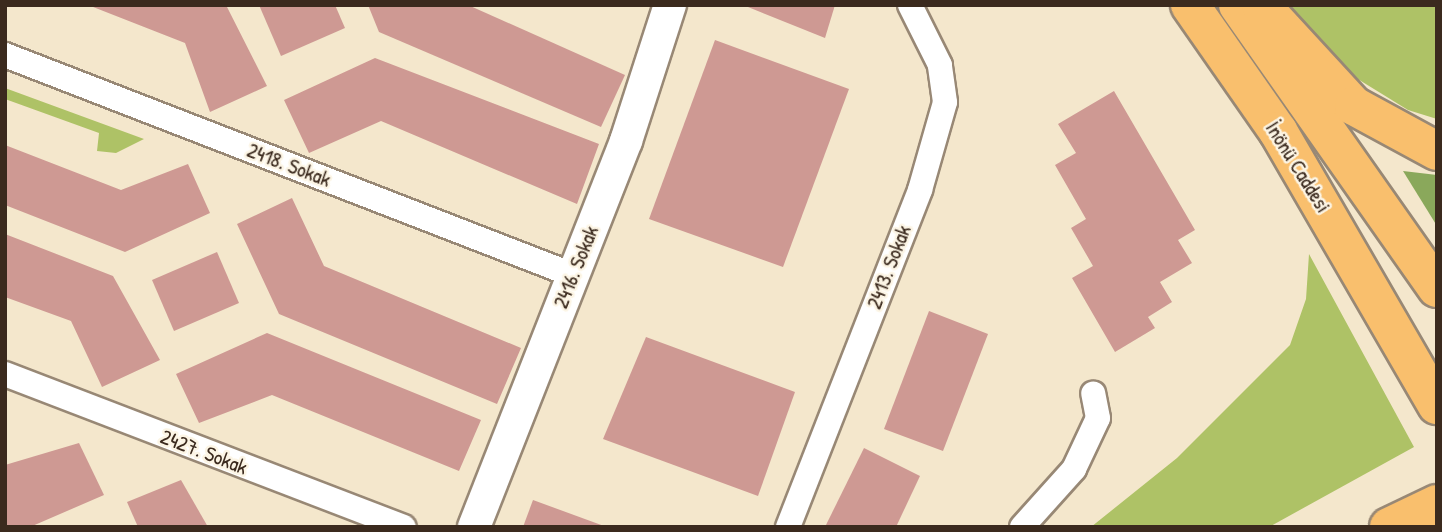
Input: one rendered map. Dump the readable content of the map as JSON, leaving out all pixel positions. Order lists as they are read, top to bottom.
{
  "streets": {
    "highway": ["İnönü Caddesi"],
    "street": [
      "2418. Sokak",
      "2416. Sokak",
      "2413. Sokak",
      "2427. Sokak"
    ]
  },
  "crossings": [
    ["2418. Sokak", "2416. Sokak"]
  ]
}
